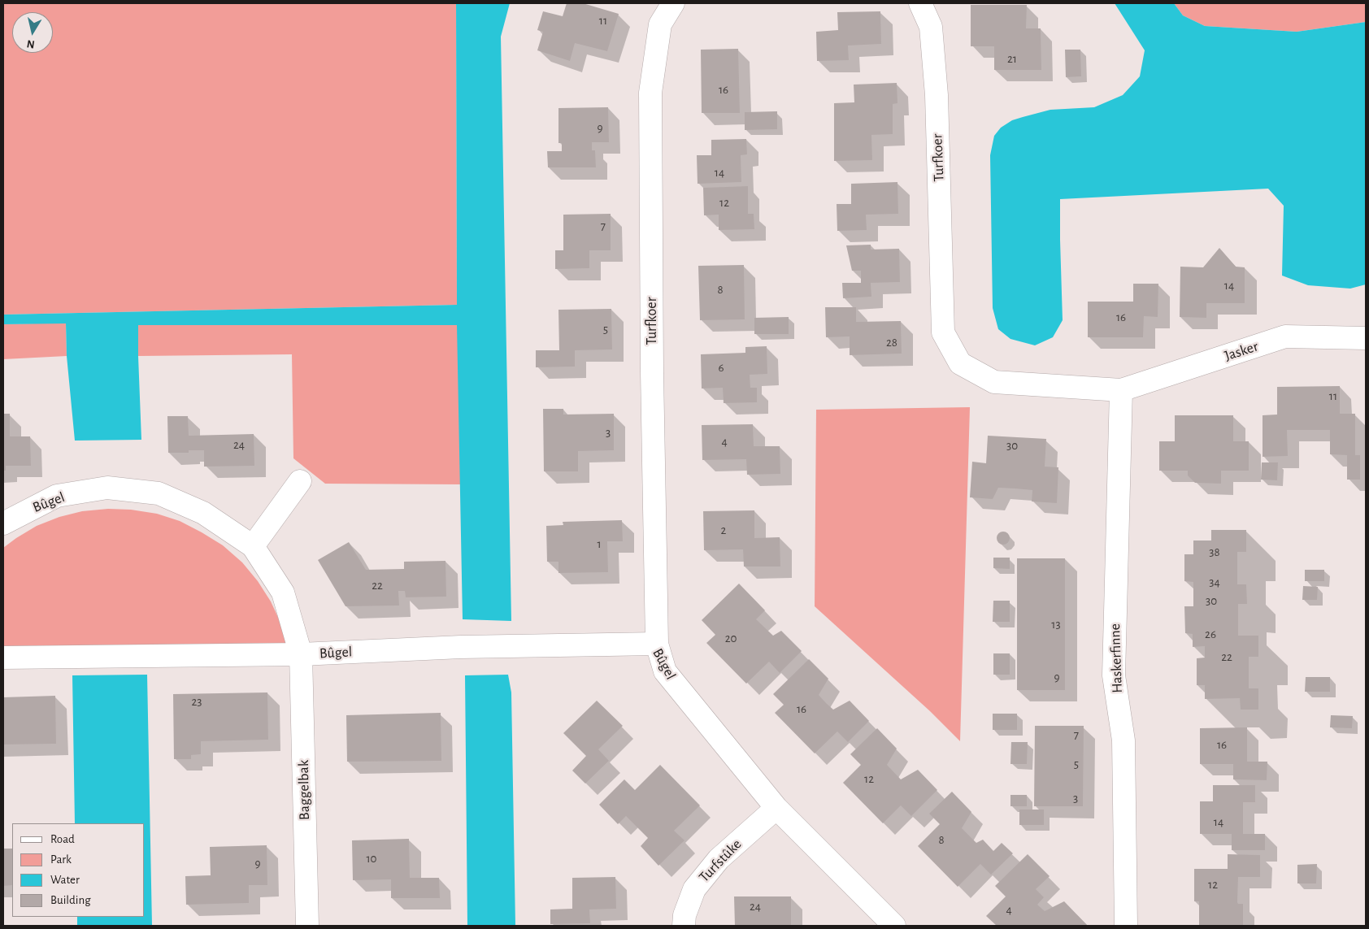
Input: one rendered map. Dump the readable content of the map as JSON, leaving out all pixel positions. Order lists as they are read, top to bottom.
{
  "streets": {
    "street": [
      "Turfkoer",
      "Jasker",
      "Bûgel",
      "Haskerfinne",
      "Baggelbak",
      "Turfstûke"
    ]
  },
  "crossings": [
    ["Turfkoer", "Jasker"],
    ["Turfkoer", "Bûgel"],
    ["Turfkoer", "Haskerfinne"],
    ["Jasker", "Haskerfinne"],
    ["Bûgel", "Baggelbak"],
    ["Bûgel", "Turfstûke"]
  ],
  "house_numbers": [
    "11",
    "21",
    "16",
    "9",
    "14",
    "12",
    "7",
    "14",
    "8",
    "16",
    "5",
    "28",
    "6",
    "11",
    "3",
    "4",
    "24",
    "30",
    "2",
    "1",
    "38",
    "34",
    "22",
    "30",
    "13",
    "26",
    "20",
    "22",
    "9",
    "23",
    "16",
    "7",
    "16",
    "5",
    "12",
    "3",
    "14",
    "8",
    "10",
    "9",
    "12",
    "24",
    "4"
  ],
  "legend": [
    "Road",
    "Park",
    "Water",
    "Building"
  ],
  "north": "bottom"
}
